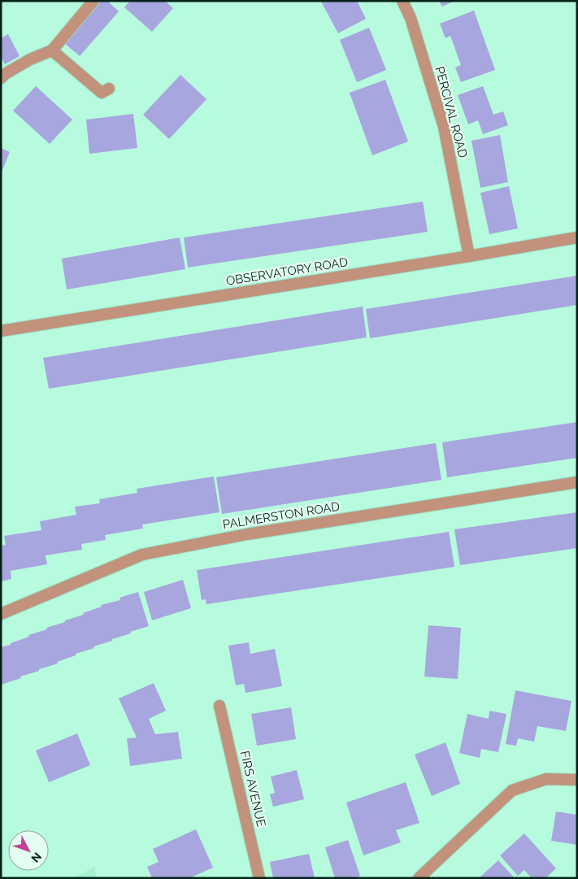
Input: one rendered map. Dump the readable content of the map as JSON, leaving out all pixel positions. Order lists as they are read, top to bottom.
{
  "streets": {
    "street": [
      "PERCIVAL ROAD",
      "OBSERVATORY ROAD",
      "PALMERSTON ROAD",
      "FIRS AVENUE"
    ]
  },
  "crossings": [
    ["PERCIVAL ROAD", "OBSERVATORY ROAD"]
  ],
  "north": "bottom right"
}
